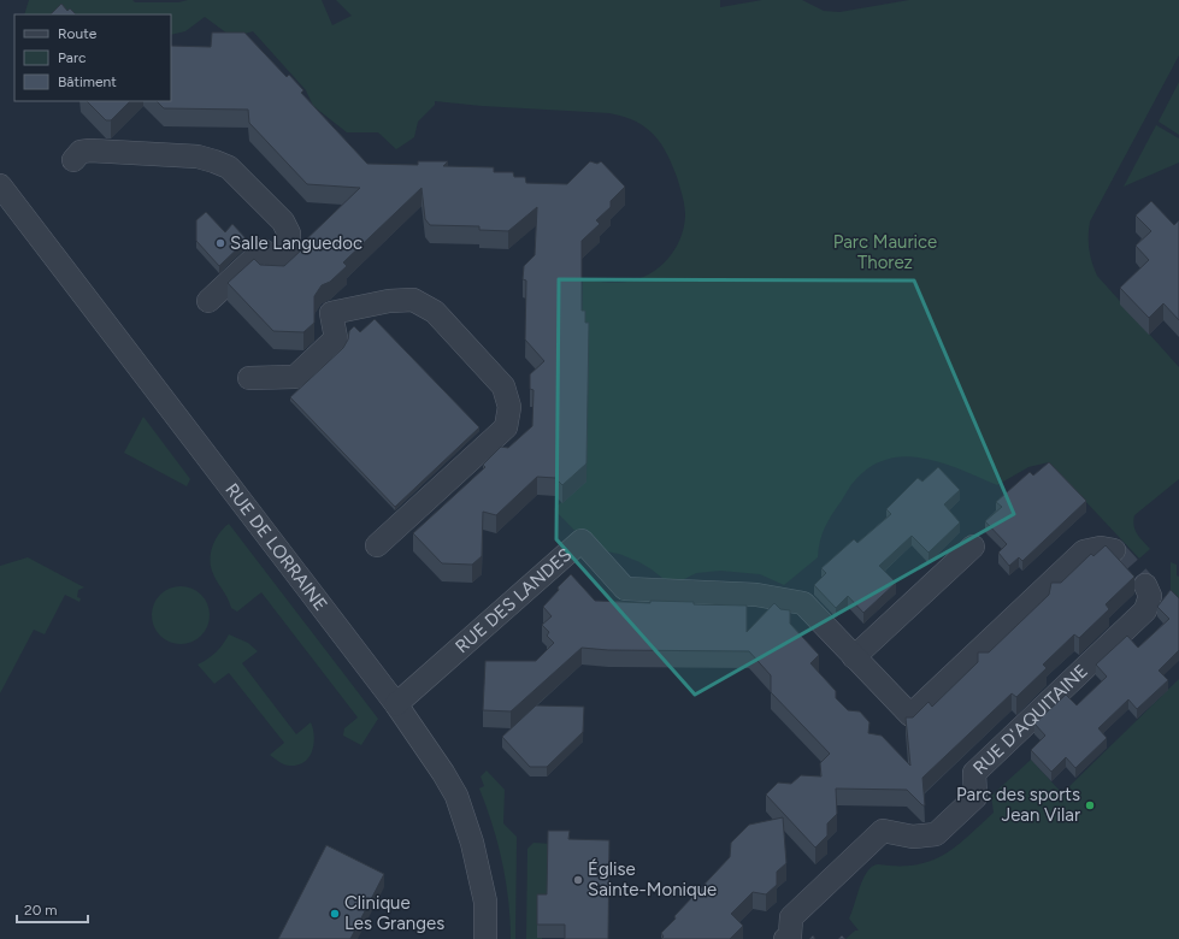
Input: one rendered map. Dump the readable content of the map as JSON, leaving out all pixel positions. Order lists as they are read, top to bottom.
{
  "streets": {
    "street": ["RUE DE LORRAINE", "RUE DES LANDES", "RUE D'AQUITAINE"]
  },
  "crossings": [
    ["RUE DE LORRAINE", "RUE DES LANDES"]
  ],
  "parks": ["Parc Maurice Thorez"],
  "places": [
    "Salle Languedoc",
    "Parc des sports Jean Vilar",
    "Église Sainte-Monique",
    "Clinique Les Granges"
  ],
  "legend": ["Route", "Parc", "Bâtiment"],
  "scale_bar": "20 m"
}
